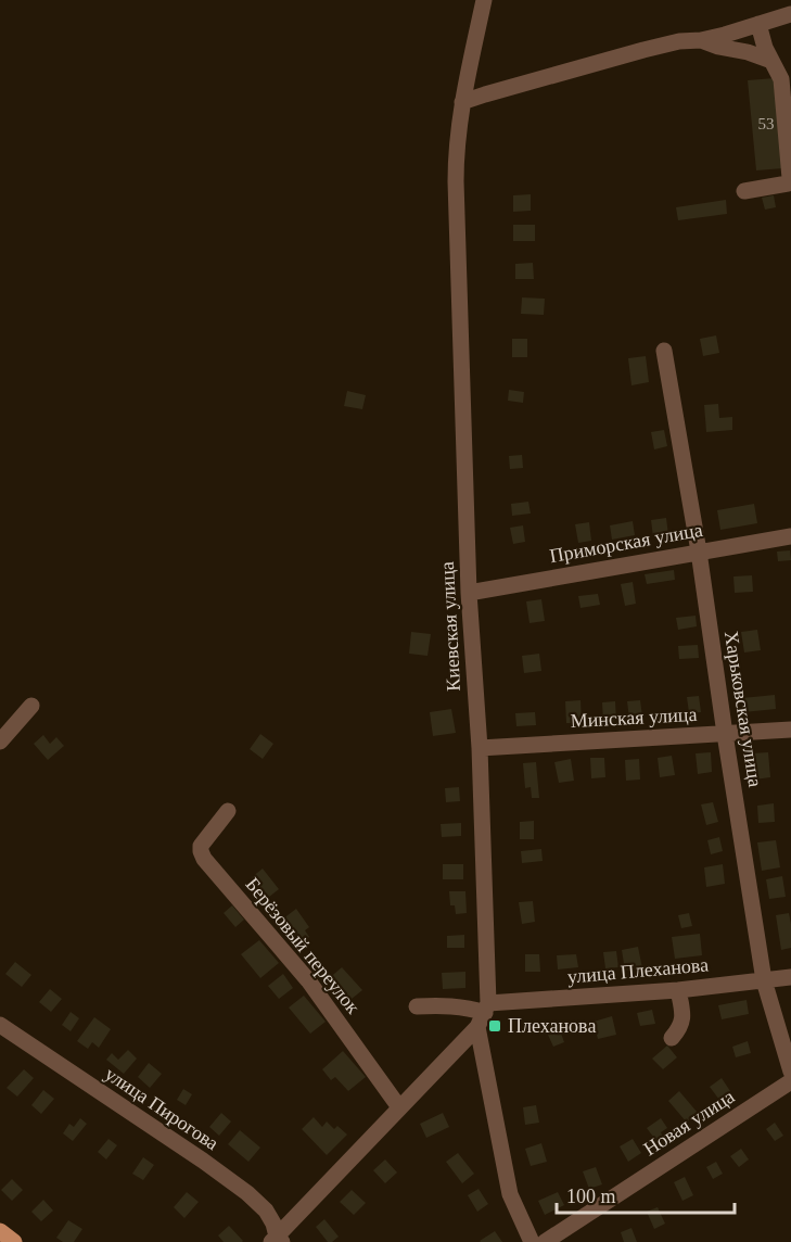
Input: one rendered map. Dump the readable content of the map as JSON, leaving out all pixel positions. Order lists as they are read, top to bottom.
{
  "streets": {
    "street": [
      "Приморская улица",
      "Киевская улица",
      "Харьковская улица",
      "Минская улица",
      "Берёзовый переулок",
      "улица Плеханова",
      "улица Пирогова",
      "Новая улица"
    ]
  },
  "crossings": [
    ["Приморская улица", "Киевская улица"],
    ["Приморская улица", "Харьковская улица"],
    ["Киевская улица", "Минская улица"],
    ["Киевская улица", "улица Плеханова"],
    ["Харьковская улица", "Минская улица"],
    ["Харьковская улица", "улица Плеханова"]
  ],
  "places": {
    "transit": ["Плеханова"]
  },
  "house_numbers": ["53"],
  "scale_bar": "100 m"
}
